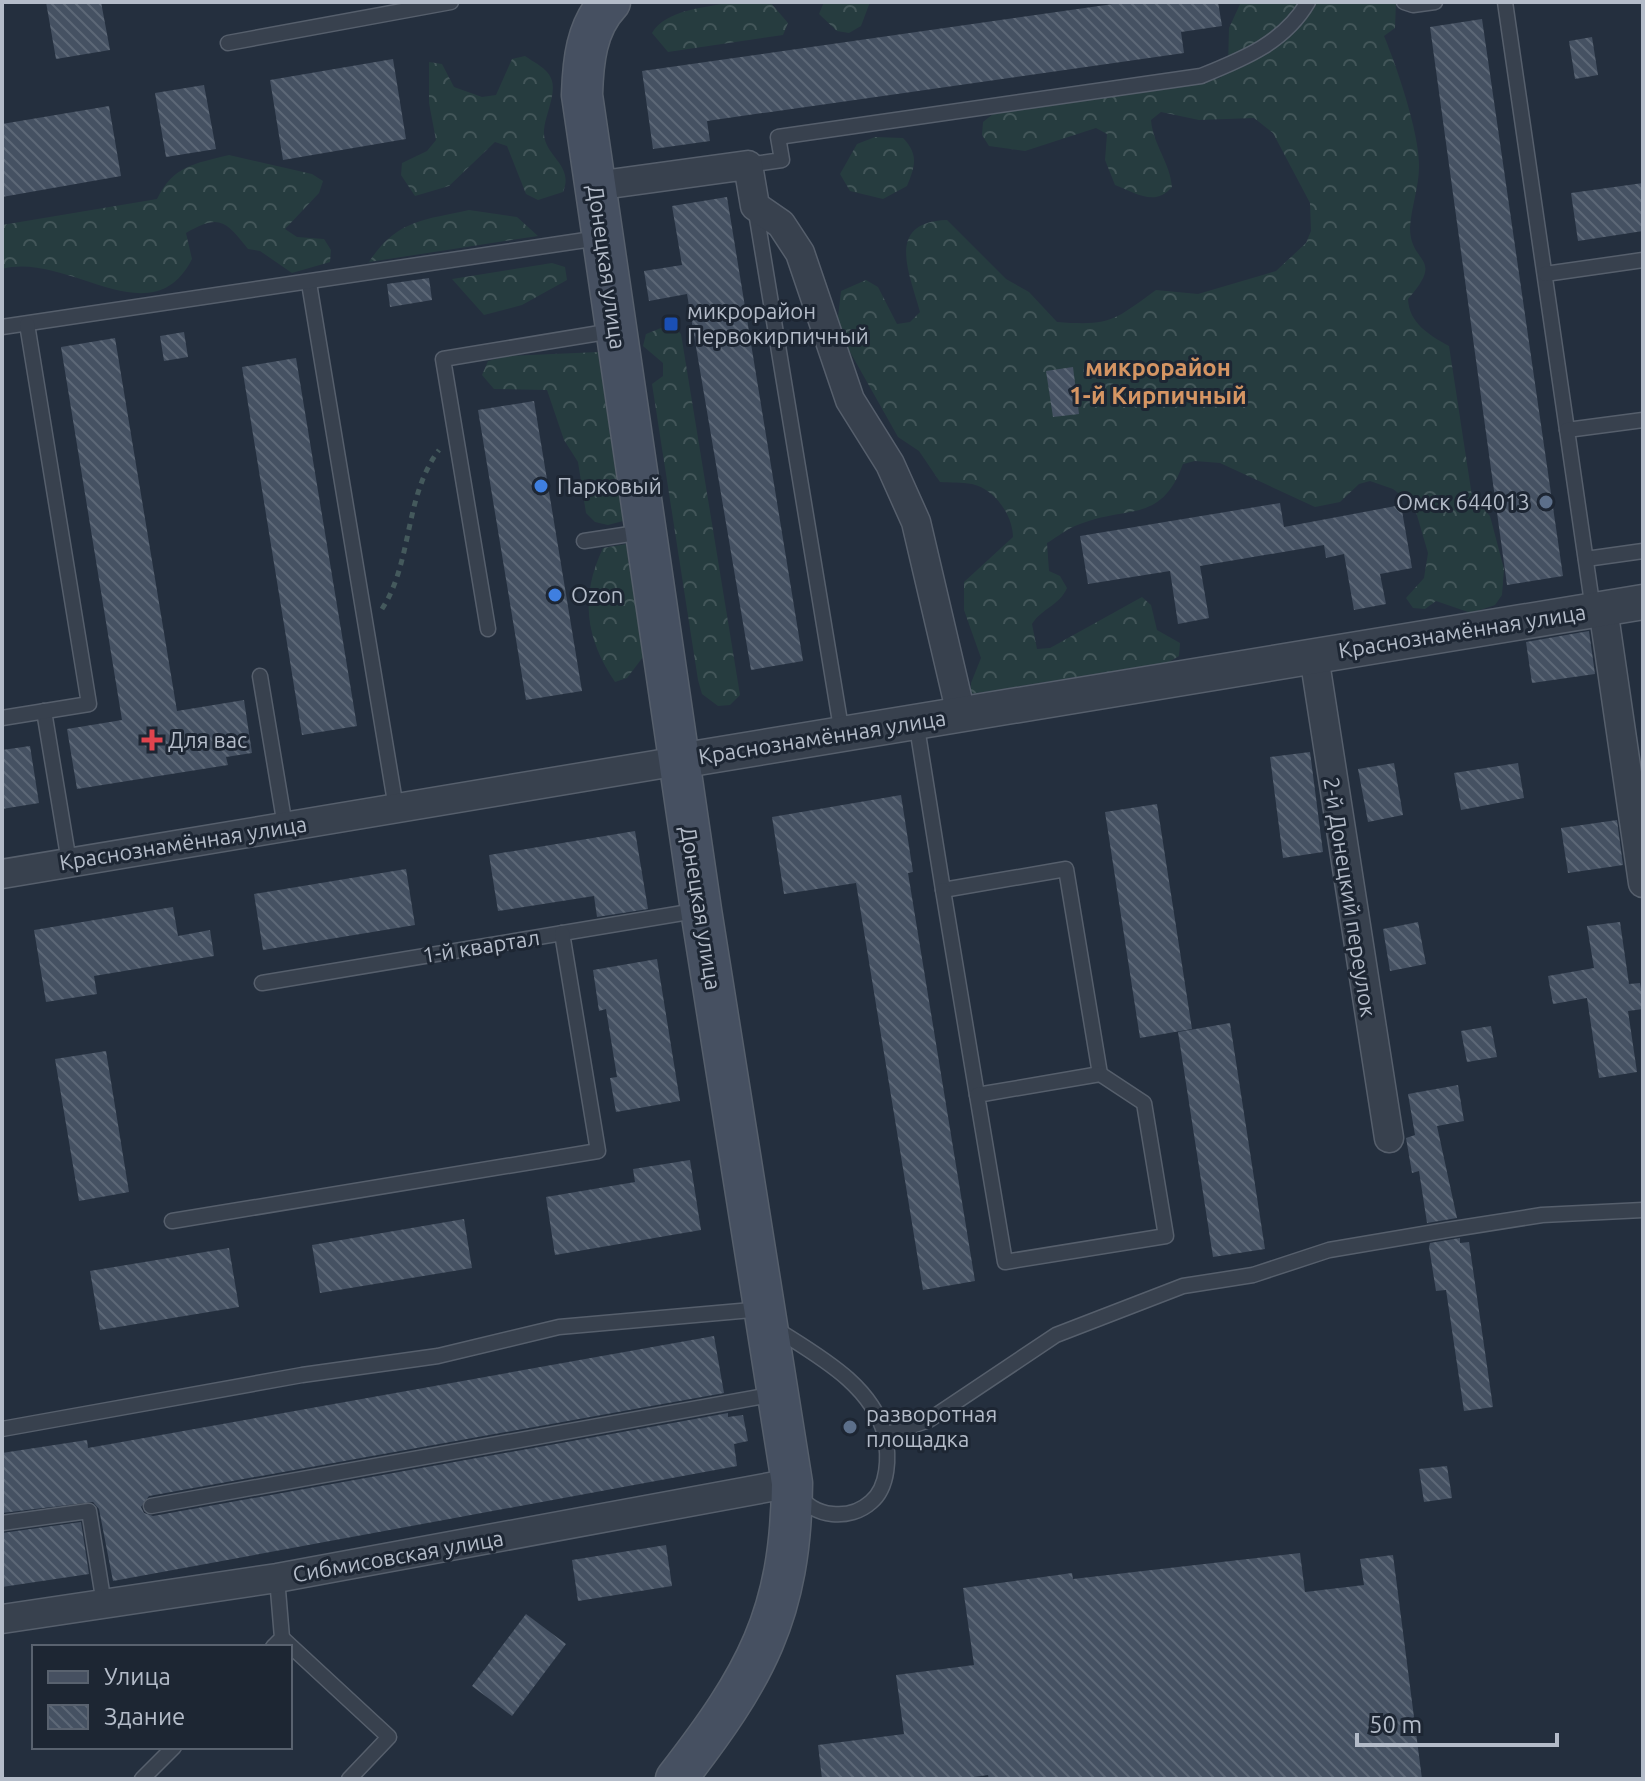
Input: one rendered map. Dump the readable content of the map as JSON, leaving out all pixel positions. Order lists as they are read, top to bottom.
{
  "streets": {
    "main road": ["Донецкая улица"],
    "street": ["Краснознамённая улица", "2-й Донецкий переулок", "Сибмисовская улица"],
    "lane": ["1-й квартал"]
  },
  "crossings": [
    ["Донецкая улица", "Краснознамённая улица"],
    ["Донецкая улица", "1-й квартал"],
    ["Донецкая улица", "Сибмисовская улица"],
    ["Краснознамённая улица", "2-й Донецкий переулок"]
  ],
  "districts": ["микрорайон 1-й Кирпичный"],
  "places": {
    "transit": ["микрорайон Первокирпичный"],
    "other": [
      "Парковый",
      "Омск 644013",
      "Ozon",
      "разворотная площадка"
    ],
    "health": ["Для вас"]
  },
  "legend": ["Улица", "Здание"],
  "scale_bar": "50 m"
}
